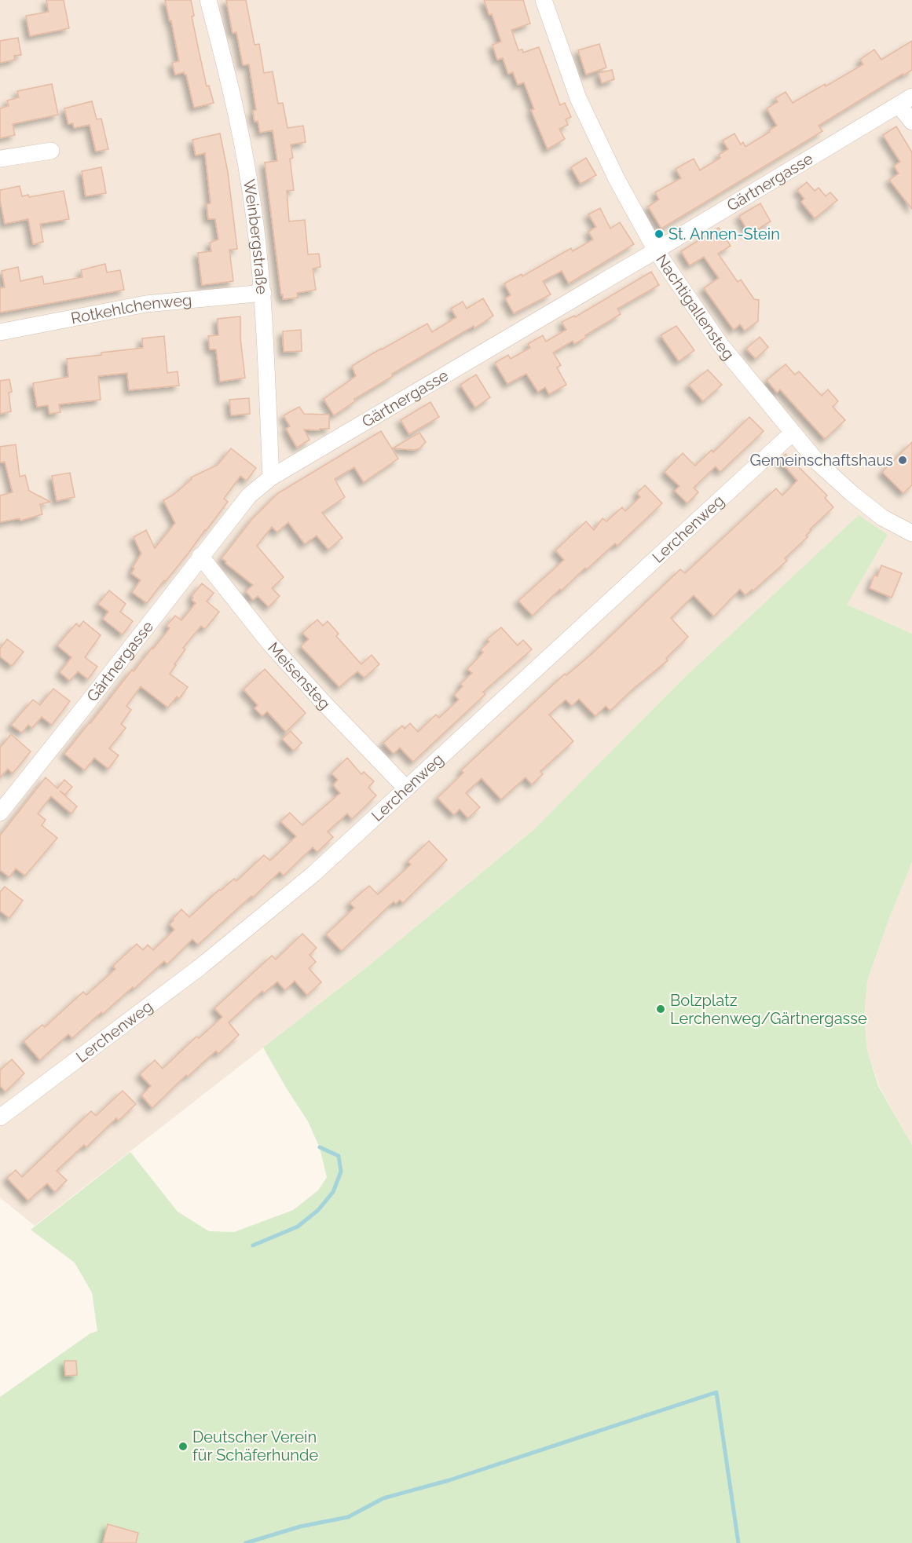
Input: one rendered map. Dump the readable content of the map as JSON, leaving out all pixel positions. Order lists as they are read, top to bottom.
{
  "streets": {
    "street": [
      "Gärtnergasse",
      "Weinbergstraße",
      "Nachtigallensteg",
      "Rotkehlchenweg",
      "Lerchenweg",
      "Meisensteg"
    ]
  },
  "crossings": [
    ["Gärtnergasse", "Weinbergstraße"],
    ["Gärtnergasse", "Nachtigallensteg"],
    ["Gärtnergasse", "Meisensteg"],
    ["Weinbergstraße", "Rotkehlchenweg"],
    ["Nachtigallensteg", "Lerchenweg"],
    ["Lerchenweg", "Meisensteg"]
  ],
  "places": [
    "St. Annen-Stein",
    "Gemeinschaftshaus",
    "Bolzplatz Lerchenweg/Gärtnergasse",
    "Deutscher Verein für Schäferhunde"
  ]
}
